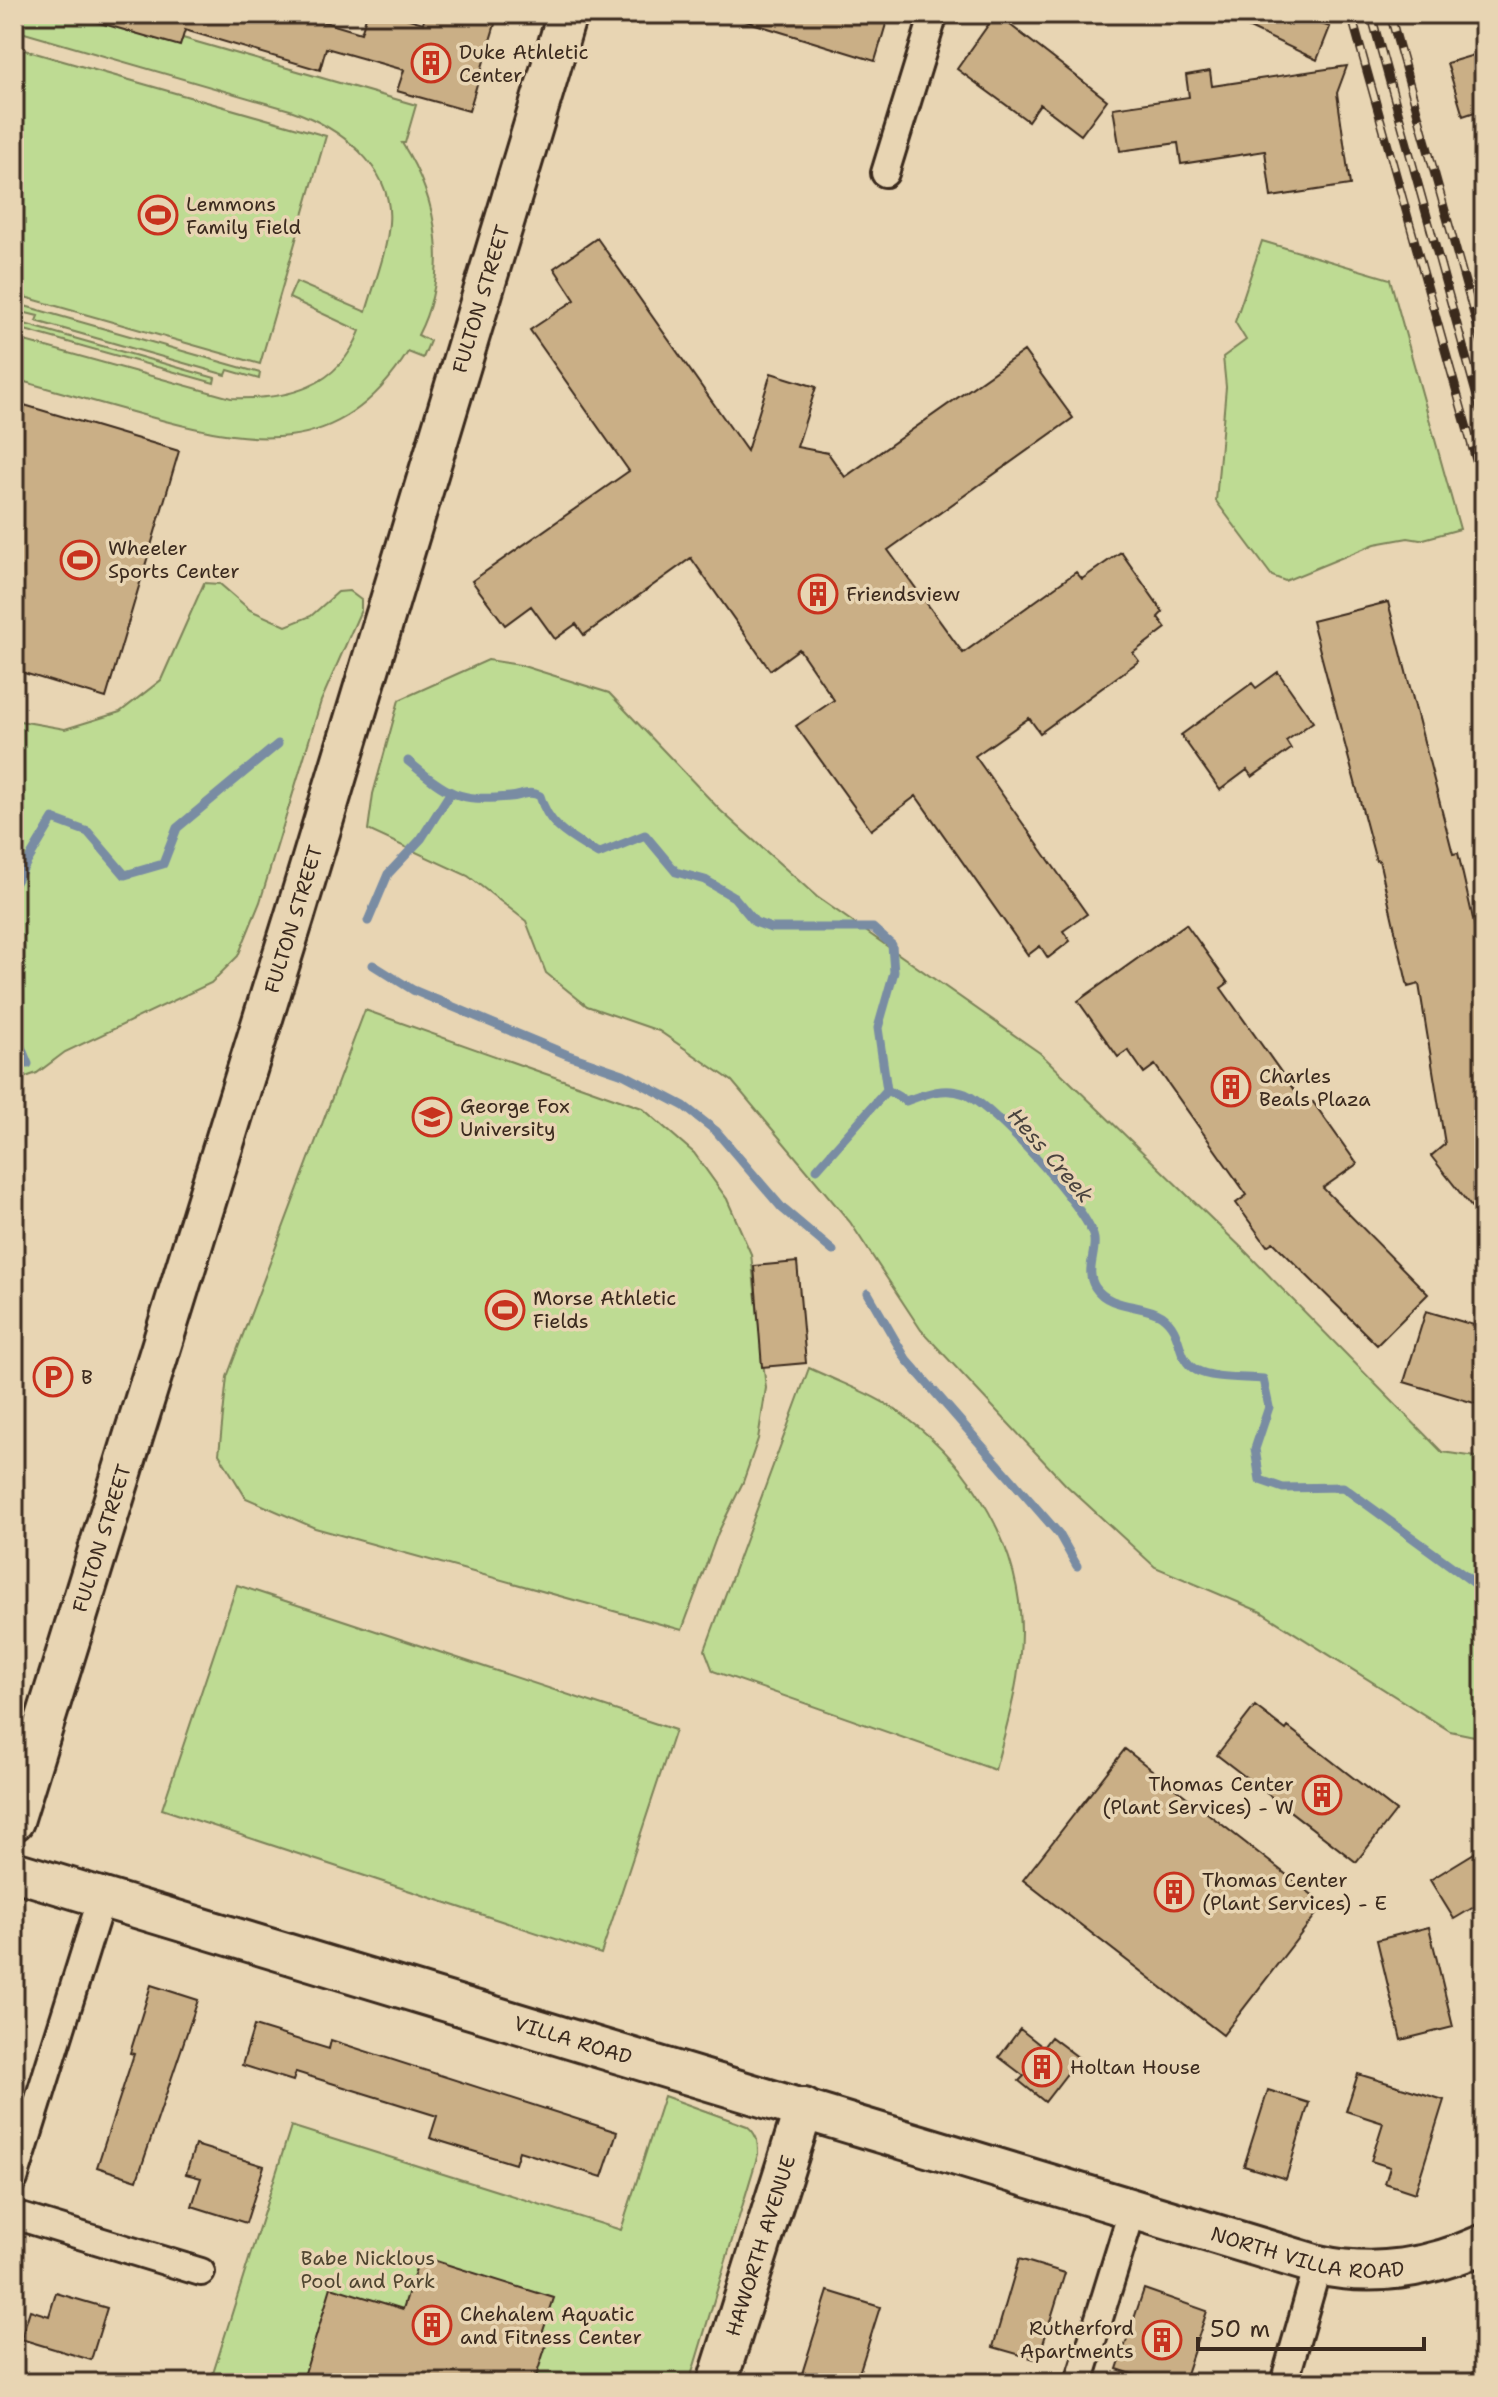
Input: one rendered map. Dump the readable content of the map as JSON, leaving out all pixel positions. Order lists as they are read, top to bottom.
{
  "streets": {
    "street": [
      "FULTON STREET",
      "VILLA ROAD",
      "HAWORTH AVENUE",
      "NORTH VILLA ROAD"
    ]
  },
  "crossings": [
    ["VILLA ROAD", "HAWORTH AVENUE"],
    ["VILLA ROAD", "NORTH VILLA ROAD"]
  ],
  "water": ["Hess Creek"],
  "parks": ["Babe Nicklous Pool and Park"],
  "places": {
    "building": [
      "Duke Athletic Center",
      "Friendsview",
      "Charles Beals Plaza",
      "Thomas Center (Plant Services) - W",
      "Thomas Center (Plant Services) - E",
      "Holtan House",
      "Chehalem Aquatic and Fitness Center",
      "Rutherford Apartments"
    ],
    "sports": ["Lemmons Family Field", "Wheeler Sports Center", "Morse Athletic Fields"],
    "school or university": ["George Fox University"],
    "parking": ["B"]
  },
  "scale_bar": "50 m"
}
